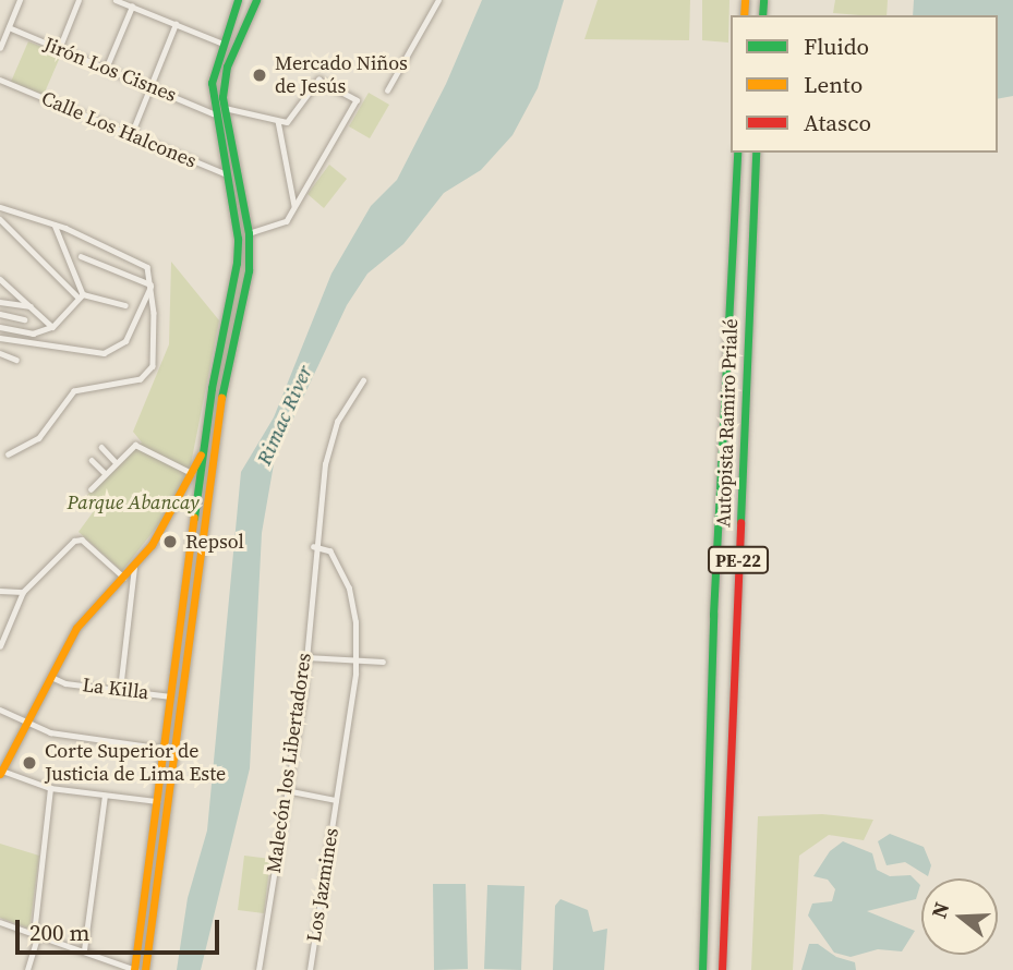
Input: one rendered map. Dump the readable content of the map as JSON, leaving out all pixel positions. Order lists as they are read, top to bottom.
{
  "streets": {
    "main road": ["Autopista Ramiro Prialé", "PE-22"],
    "street": [
      "Jirón Los Cisnes",
      "Calle Los Halcones",
      "La Killa",
      "Malecón los Libertadores",
      "Los Jazmines"
    ]
  },
  "crossings": [
    ["Malecón los Libertadores", "Los Jazmines"]
  ],
  "water": ["Rimac River"],
  "parks": ["Parque Abancay"],
  "places": ["Mercado Niños de Jesús", "Repsol", "Corte Superior de Justicia de Lima Este"],
  "legend": ["Fluido", "Lento", "Atasco"],
  "scale_bar": "200 m",
  "north": "left"
}
